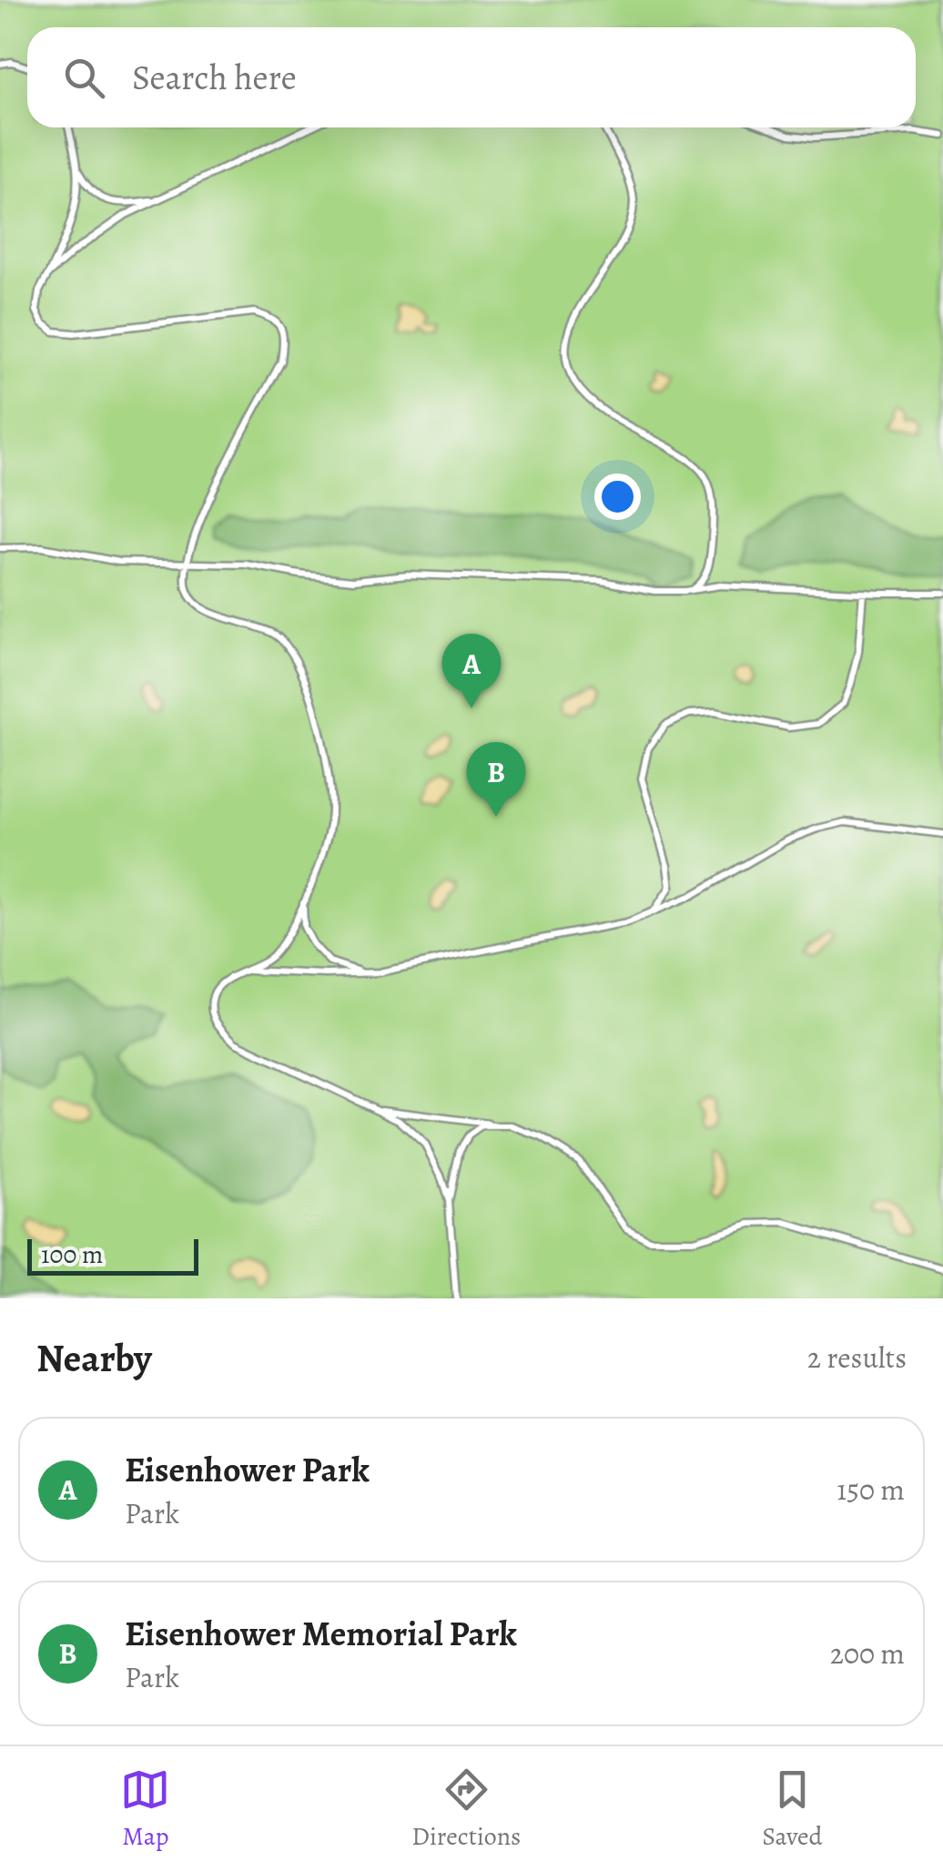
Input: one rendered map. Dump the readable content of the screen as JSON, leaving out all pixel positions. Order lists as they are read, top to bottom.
{
  "scale_bar": "100 m",
  "page": {
    "search": "Search here",
    "pins": ["A", "B"],
    "scale": "100 m",
    "heading": ["Nearby", "2 results"],
    "list": [
      {
        "mark": "A",
        "name": "Eisenhower Park",
        "note": "Park",
        "value": "150 m"
      },
      {
        "mark": "B",
        "name": "Eisenhower Memorial Park",
        "note": "Park",
        "value": "200 m"
      }
    ],
    "nav": ["Map", "Directions", "Saved"]
  }
}
